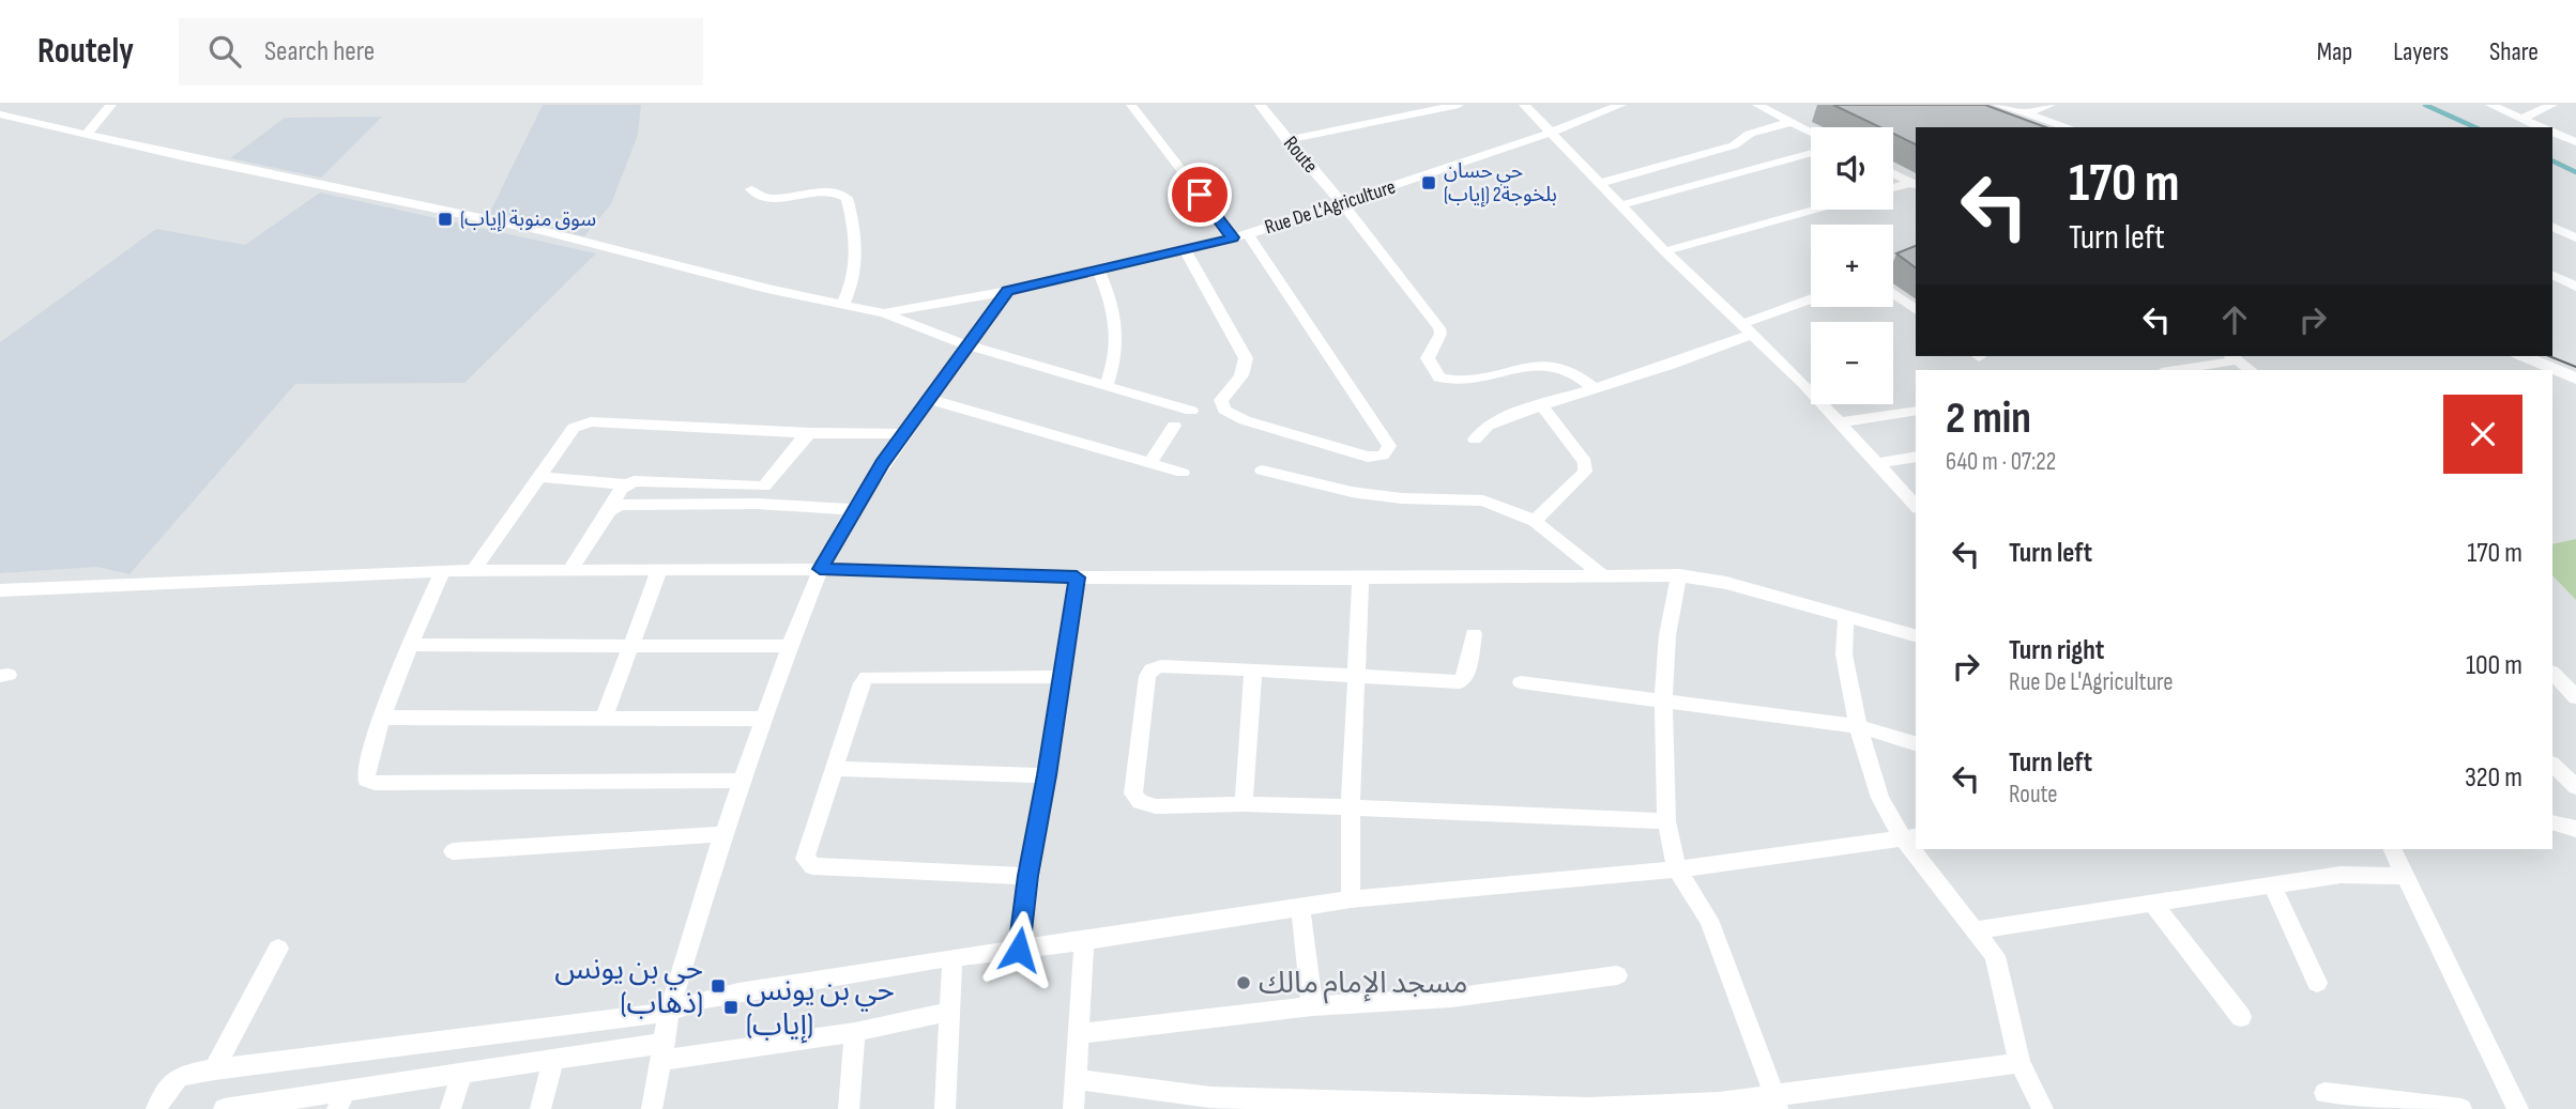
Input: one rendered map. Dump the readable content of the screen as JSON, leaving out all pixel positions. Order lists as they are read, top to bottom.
{
  "streets": {
    "street": ["Route", "Rue De L'Agriculture"]
  },
  "crossings": [
    ["Route", "Rue De L'Agriculture"]
  ],
  "places": {
    "transit": [
      "حي حسان بلخوجة2 (إياب)",
      "سوق منوبة (إياب)",
      "حي بن يونس (ذهاب)",
      "حي بن يونس (إياب)"
    ],
    "other": ["مسجد الإمام مالك"]
  },
  "page": {
    "header": "Routely",
    "search": "Search here",
    "nav": ["Map", "Layers", "Share"],
    "map_buttons": ["+", "−"],
    "turn": ["170 m", "Turn left"],
    "heading": ["2 min", "640 m · 07:22"],
    "list": [
      {
        "name": "Turn left",
        "value": "170 m"
      },
      {
        "name": "Turn right",
        "note": "Rue De L'Agriculture",
        "value": "100 m"
      },
      {
        "name": "Turn left",
        "note": "Route",
        "value": "320 m"
      }
    ]
  }
}
